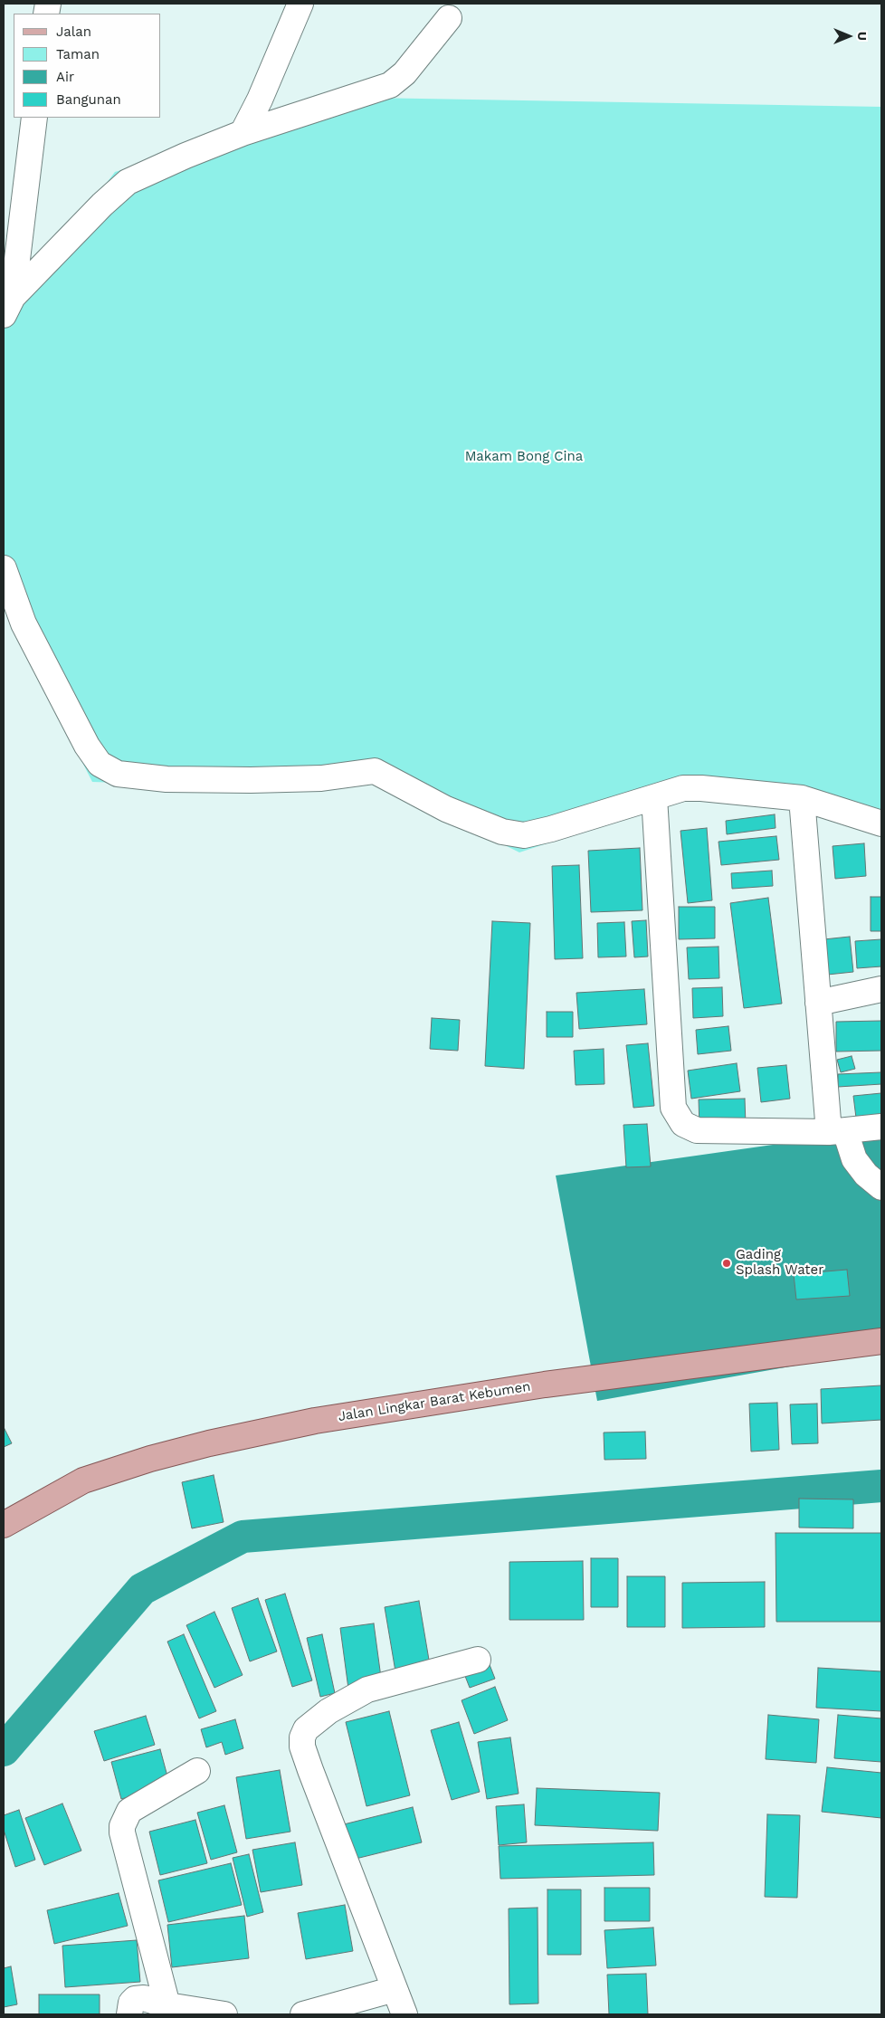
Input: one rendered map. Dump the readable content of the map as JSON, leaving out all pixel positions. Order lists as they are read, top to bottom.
{
  "streets": {
    "main road": ["Jalan Lingkar Barat Kebumen"]
  },
  "parks": ["Makam Bong Cina"],
  "places": ["Gading Splash Water"],
  "legend": [
    "Jalan",
    "Taman",
    "Air",
    "Bangunan"
  ],
  "north": "right"
}
